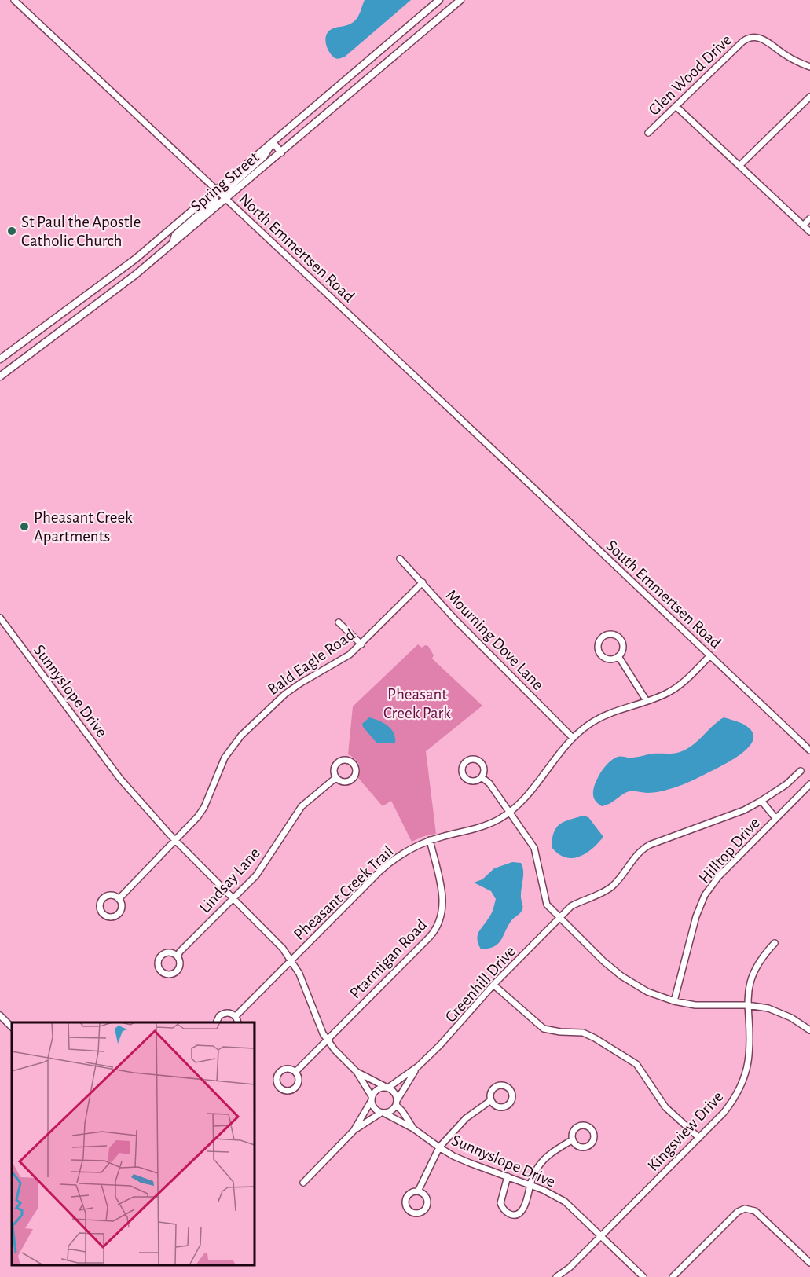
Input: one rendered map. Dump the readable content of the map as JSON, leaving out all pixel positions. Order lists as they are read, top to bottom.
{
  "streets": {
    "main road": ["Spring Street"],
    "street": [
      "Glen Wood Drive",
      "North Emmertsen Road",
      "South Emmertsen Road",
      "Mourning Dove Lane",
      "Bald Eagle Road",
      "Sunnyslope Drive",
      "Hilltop Drive",
      "Lindsay Lane",
      "Pheasant Creek Trail",
      "Ptarmigan Road",
      "Greenhill Drive",
      "Kingsview Drive"
    ]
  },
  "crossings": [
    ["Spring Street", "North Emmertsen Road"],
    ["North Emmertsen Road", "South Emmertsen Road"],
    ["South Emmertsen Road", "Pheasant Creek Trail"],
    ["Mourning Dove Lane", "Bald Eagle Road"],
    ["Mourning Dove Lane", "Pheasant Creek Trail"],
    ["Bald Eagle Road", "Sunnyslope Drive"],
    ["Sunnyslope Drive", "Lindsay Lane"],
    ["Sunnyslope Drive", "Pheasant Creek Trail"],
    ["Sunnyslope Drive", "Ptarmigan Road"],
    ["Sunnyslope Drive", "Greenhill Drive"],
    ["Sunnyslope Drive", "Kingsview Drive"],
    ["Pheasant Creek Trail", "Ptarmigan Road"]
  ],
  "parks": ["Pheasant Creek Park"],
  "places": ["St Paul the Apostle Catholic Church", "Pheasant Creek Apartments"]
}
